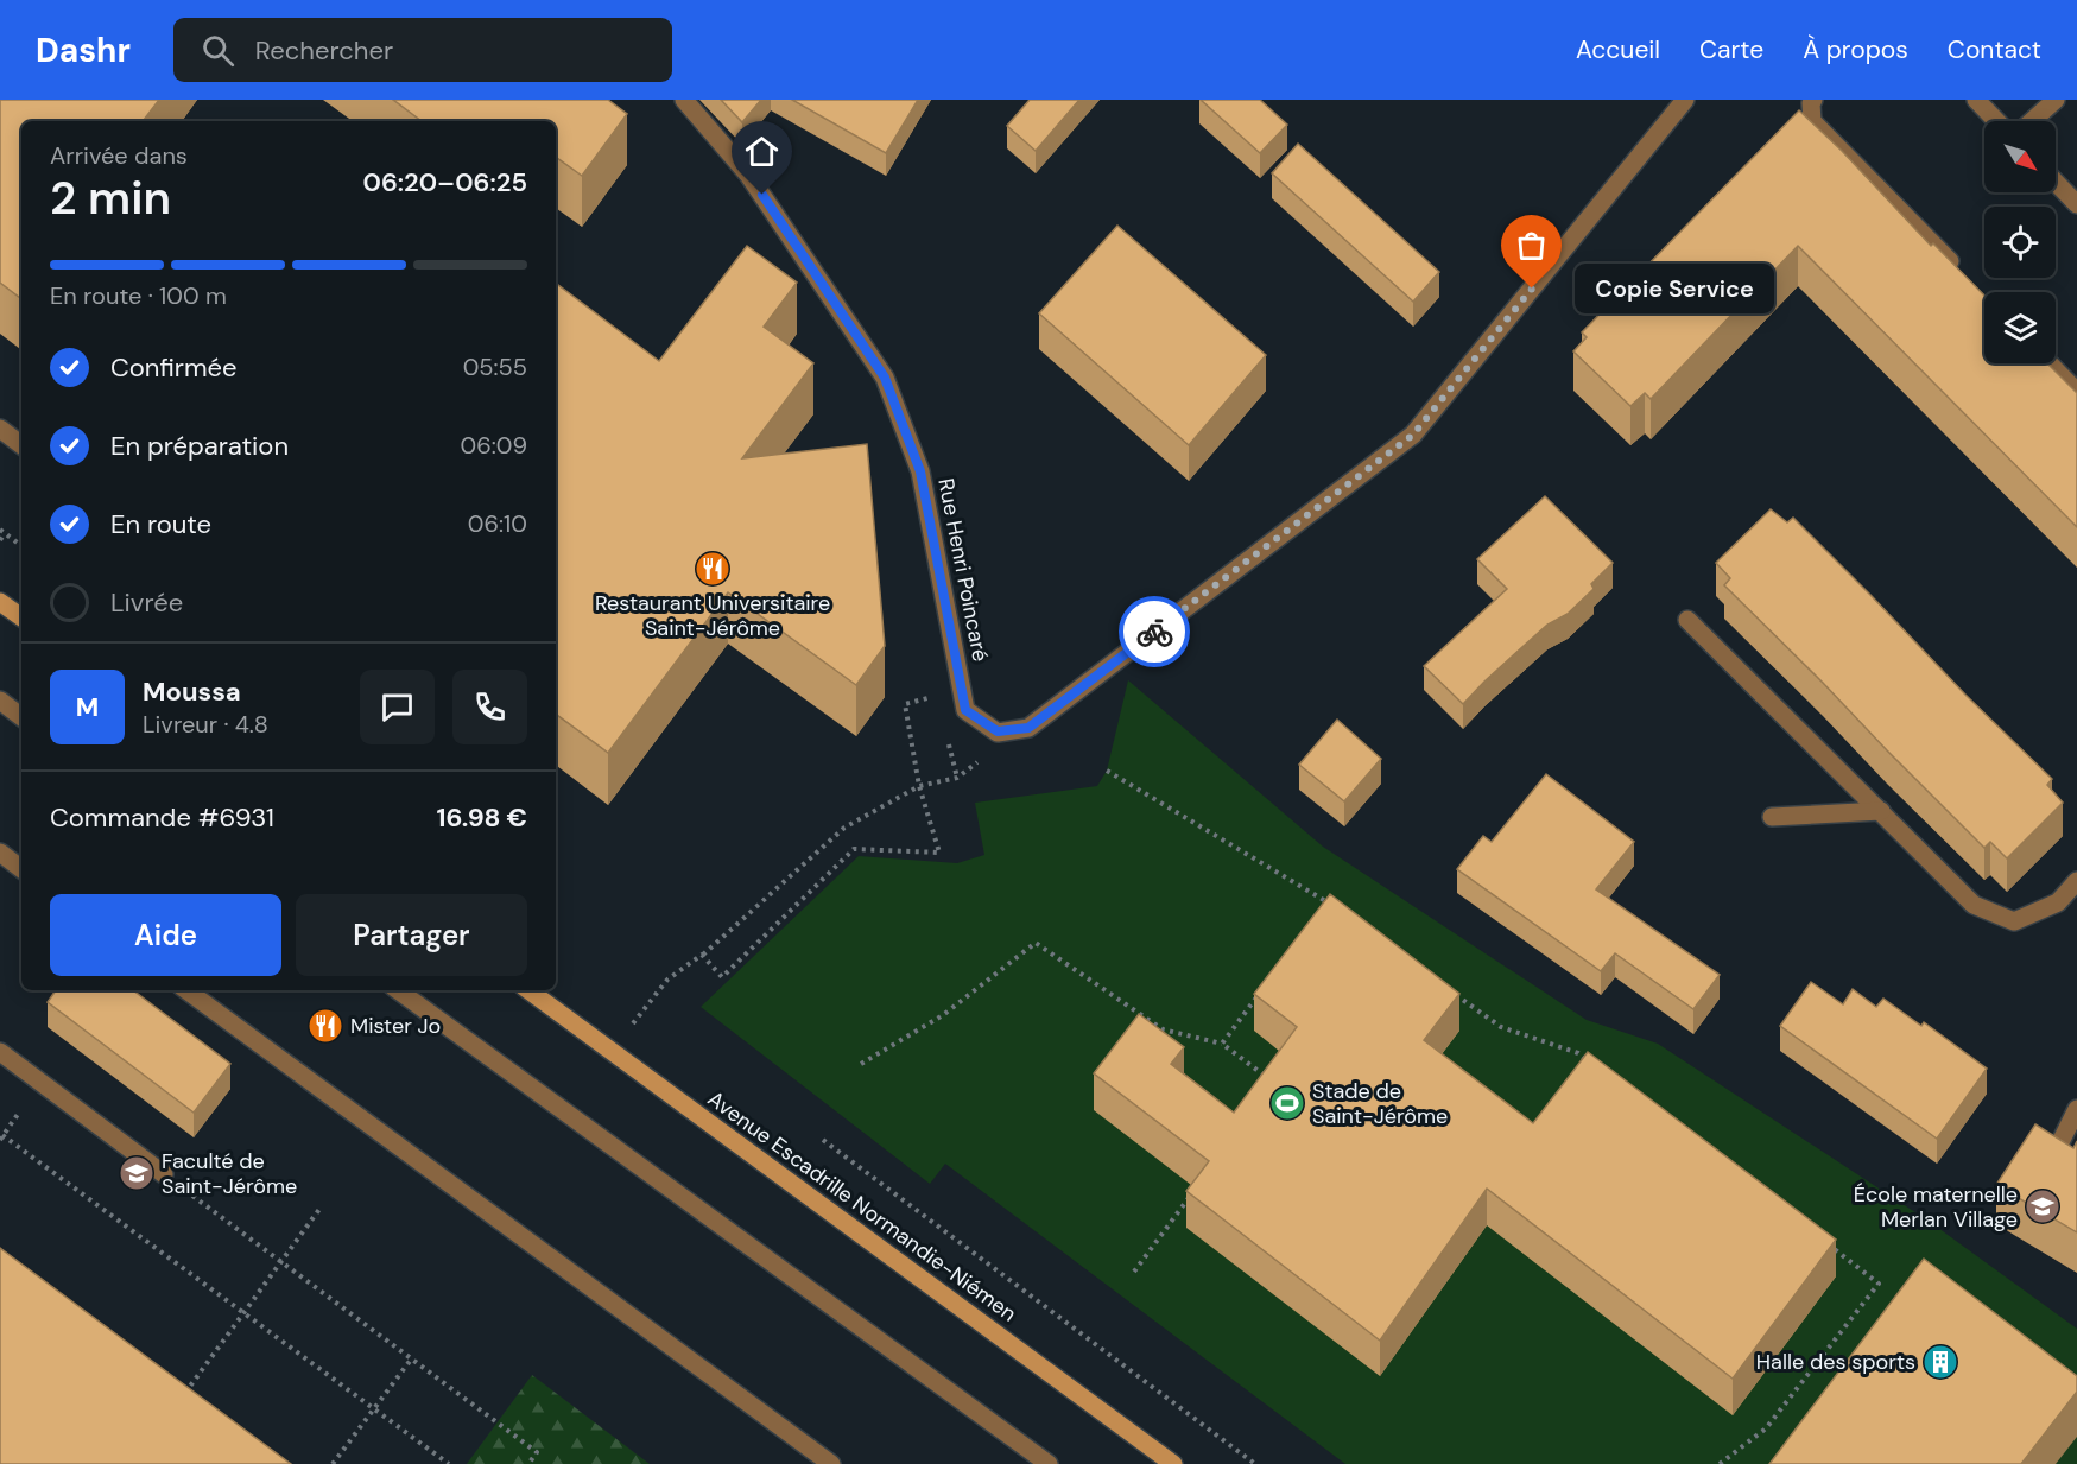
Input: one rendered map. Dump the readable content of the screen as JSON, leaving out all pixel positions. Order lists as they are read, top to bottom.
{
  "streets": {
    "street": ["Rue Henri Poincaré", "Avenue Escadrille Normandie-Niémen"]
  },
  "places": {
    "other": ["Copie Service"],
    "restaurant": ["Restaurant Universitaire Saint-Jérôme", "Mister Jo"],
    "sports": ["Stade de Saint-Jérôme"],
    "school or university": ["Faculté de Saint-Jérôme", "École maternelle Merlan Village"],
    "building": ["Halle des sports"]
  },
  "north": "bottom right",
  "page": {
    "header": "Dashr",
    "search": "Rechercher",
    "nav": [
      "Accueil",
      "Carte",
      "À propos",
      "Contact"
    ],
    "heading": ["2 min", "Arrivée dans", "06:20–06:25"],
    "panel": [
      "Moussa",
      "Livreur · 4.8",
      "Commande #6931",
      "16.98 €"
    ],
    "bar": "En route · 100 m",
    "bubble": "Copie Service",
    "list": [
      ["Confirmée", "05:55"],
      ["En préparation", "06:09"],
      ["En route", "06:10"],
      "Livrée"
    ],
    "round": "M",
    "buttons": ["Aide", "Partager"]
  }
}
